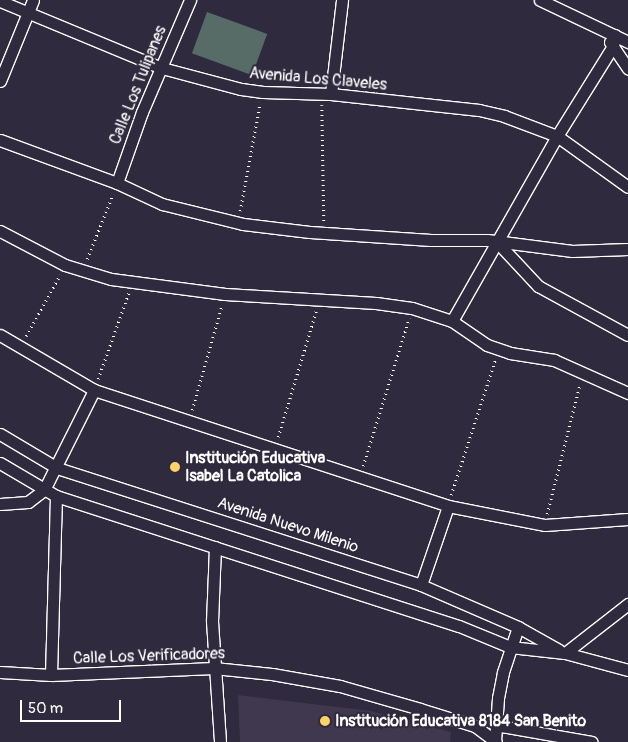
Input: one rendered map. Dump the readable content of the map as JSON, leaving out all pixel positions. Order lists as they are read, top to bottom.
{
  "streets": {
    "street": [
      "Avenida Los Claveles",
      "Calle Los Tulipanes",
      "Avenida Nuevo Milenio",
      "Calle Los Verificadores"
    ]
  },
  "crossings": [
    ["Avenida Los Claveles", "Calle Los Tulipanes"]
  ],
  "places": ["Institución Educativa Isabel La Catolica", "Institución Educativa 8184 San Benito"],
  "scale_bar": "50 m"
}
